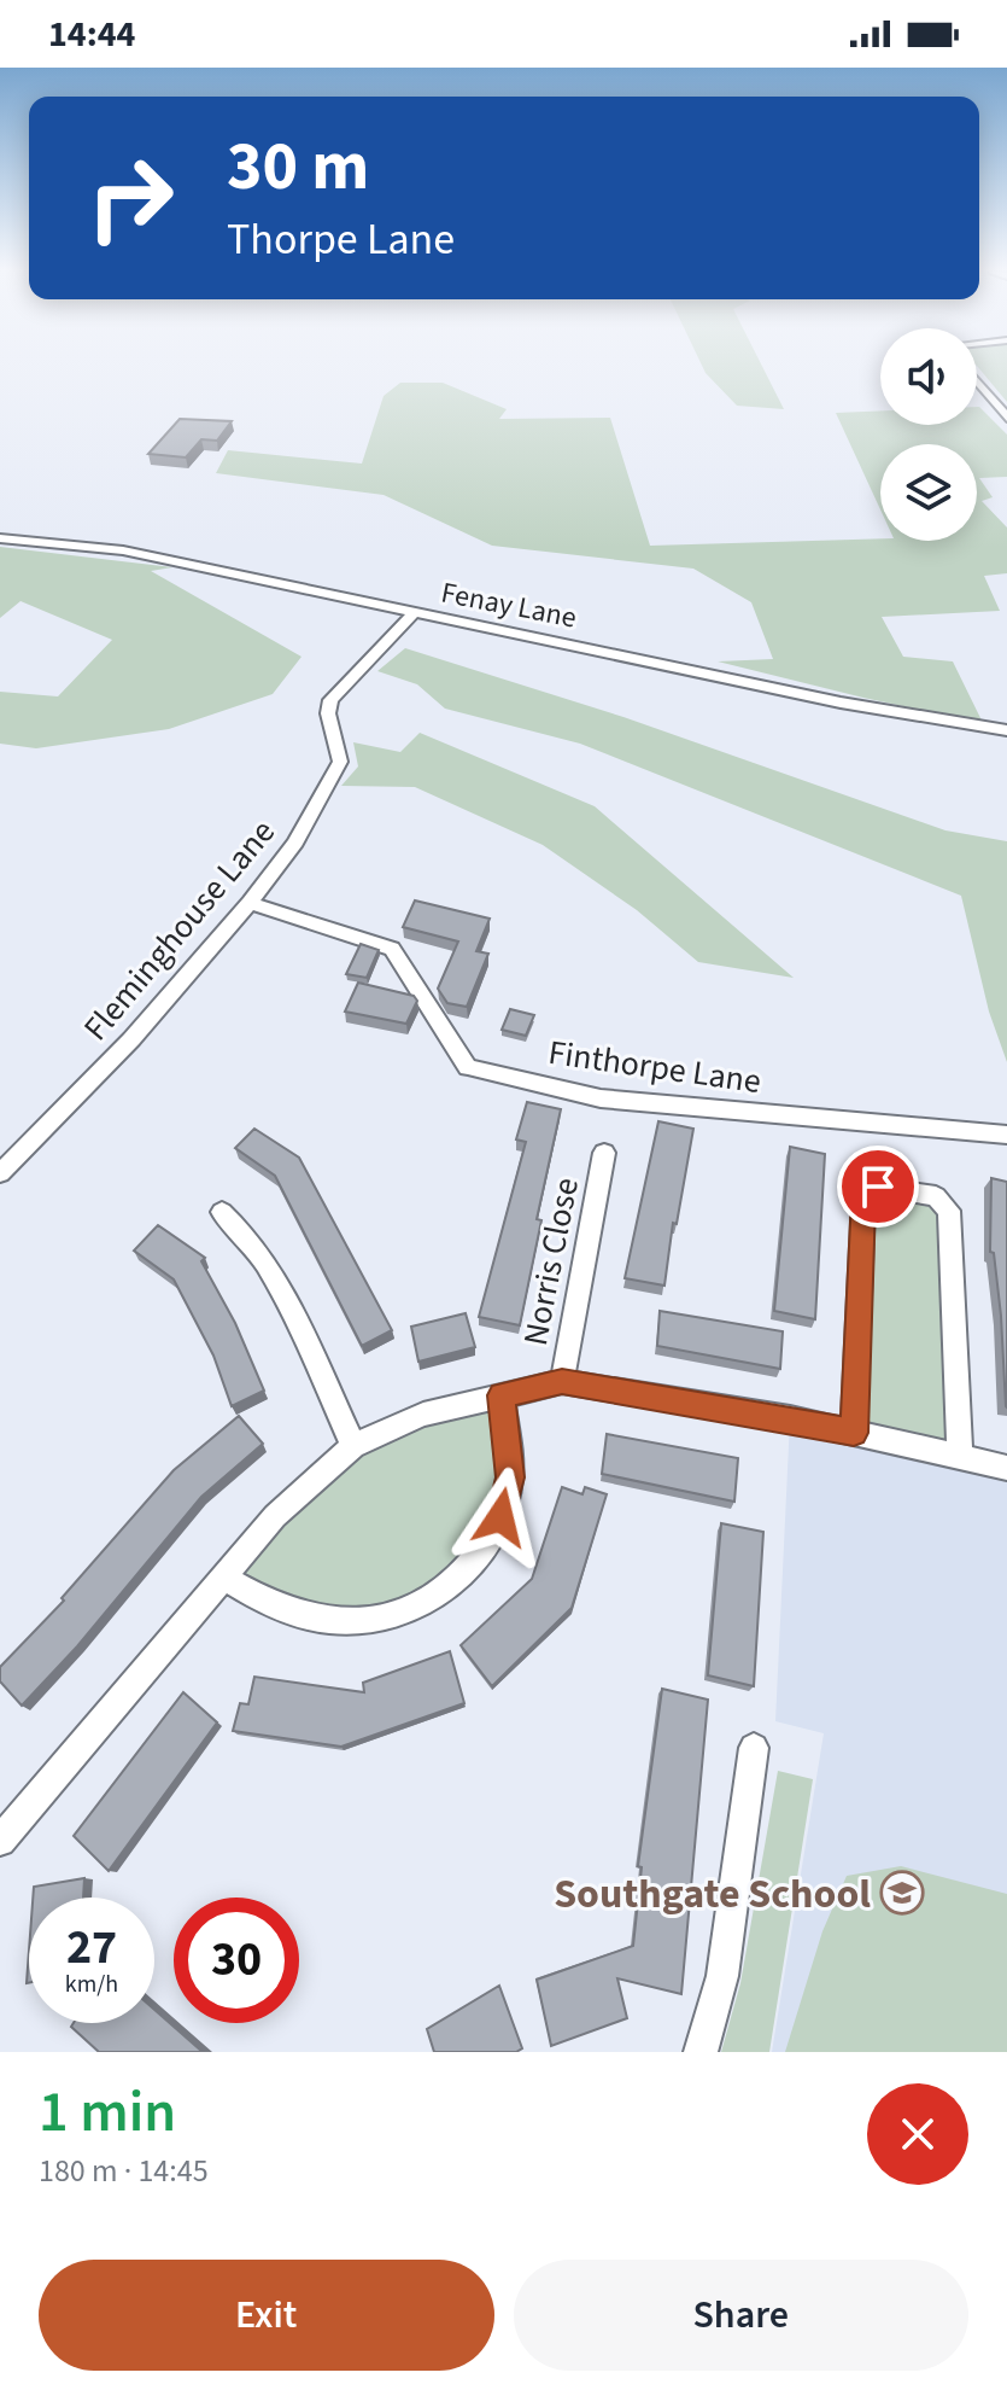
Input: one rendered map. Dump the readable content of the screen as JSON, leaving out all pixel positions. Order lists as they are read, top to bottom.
{
  "streets": {
    "street": [
      "Fenay Lane",
      "Fleminghouse Lane",
      "Finthorpe Lane",
      "Norris Close"
    ]
  },
  "crossings": [
    ["Fenay Lane", "Fleminghouse Lane"],
    ["Fleminghouse Lane", "Finthorpe Lane"]
  ],
  "places": {
    "school or university": ["Southgate School"]
  },
  "page": {
    "status": "14:44",
    "turn": ["30 m", "Thorpe Lane"],
    "speed": "27 km/h",
    "limit": "30",
    "heading": ["1 min", "180 m · 14:45"],
    "buttons": ["Exit", "Share"]
  }
}
